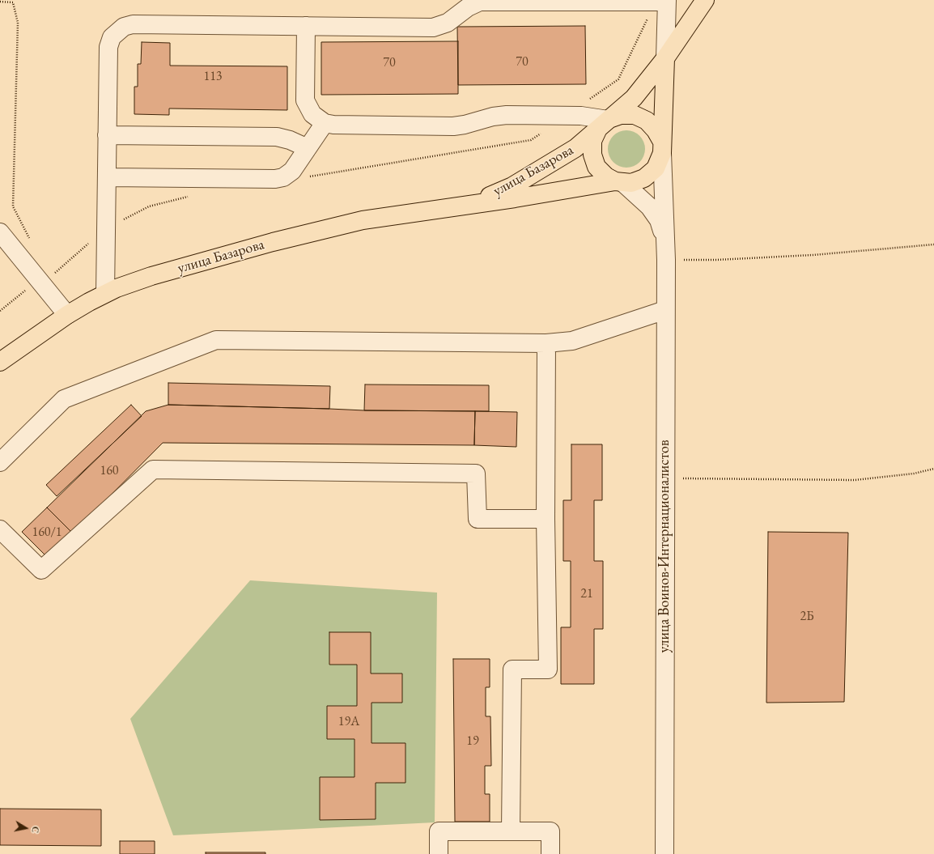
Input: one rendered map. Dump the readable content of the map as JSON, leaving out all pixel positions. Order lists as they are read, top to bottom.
{
  "streets": {
    "main road": ["улица Базарова"],
    "street": ["улица Воинов-Интернационалистов"]
  },
  "crossings": [
    ["улица Базарова", "улица Воинов-Интернационалистов"]
  ],
  "house_numbers": [
    "70",
    "70",
    "113",
    "160",
    "160/1",
    "21",
    "2Б",
    "19А",
    "19"
  ],
  "north": "right"
}
